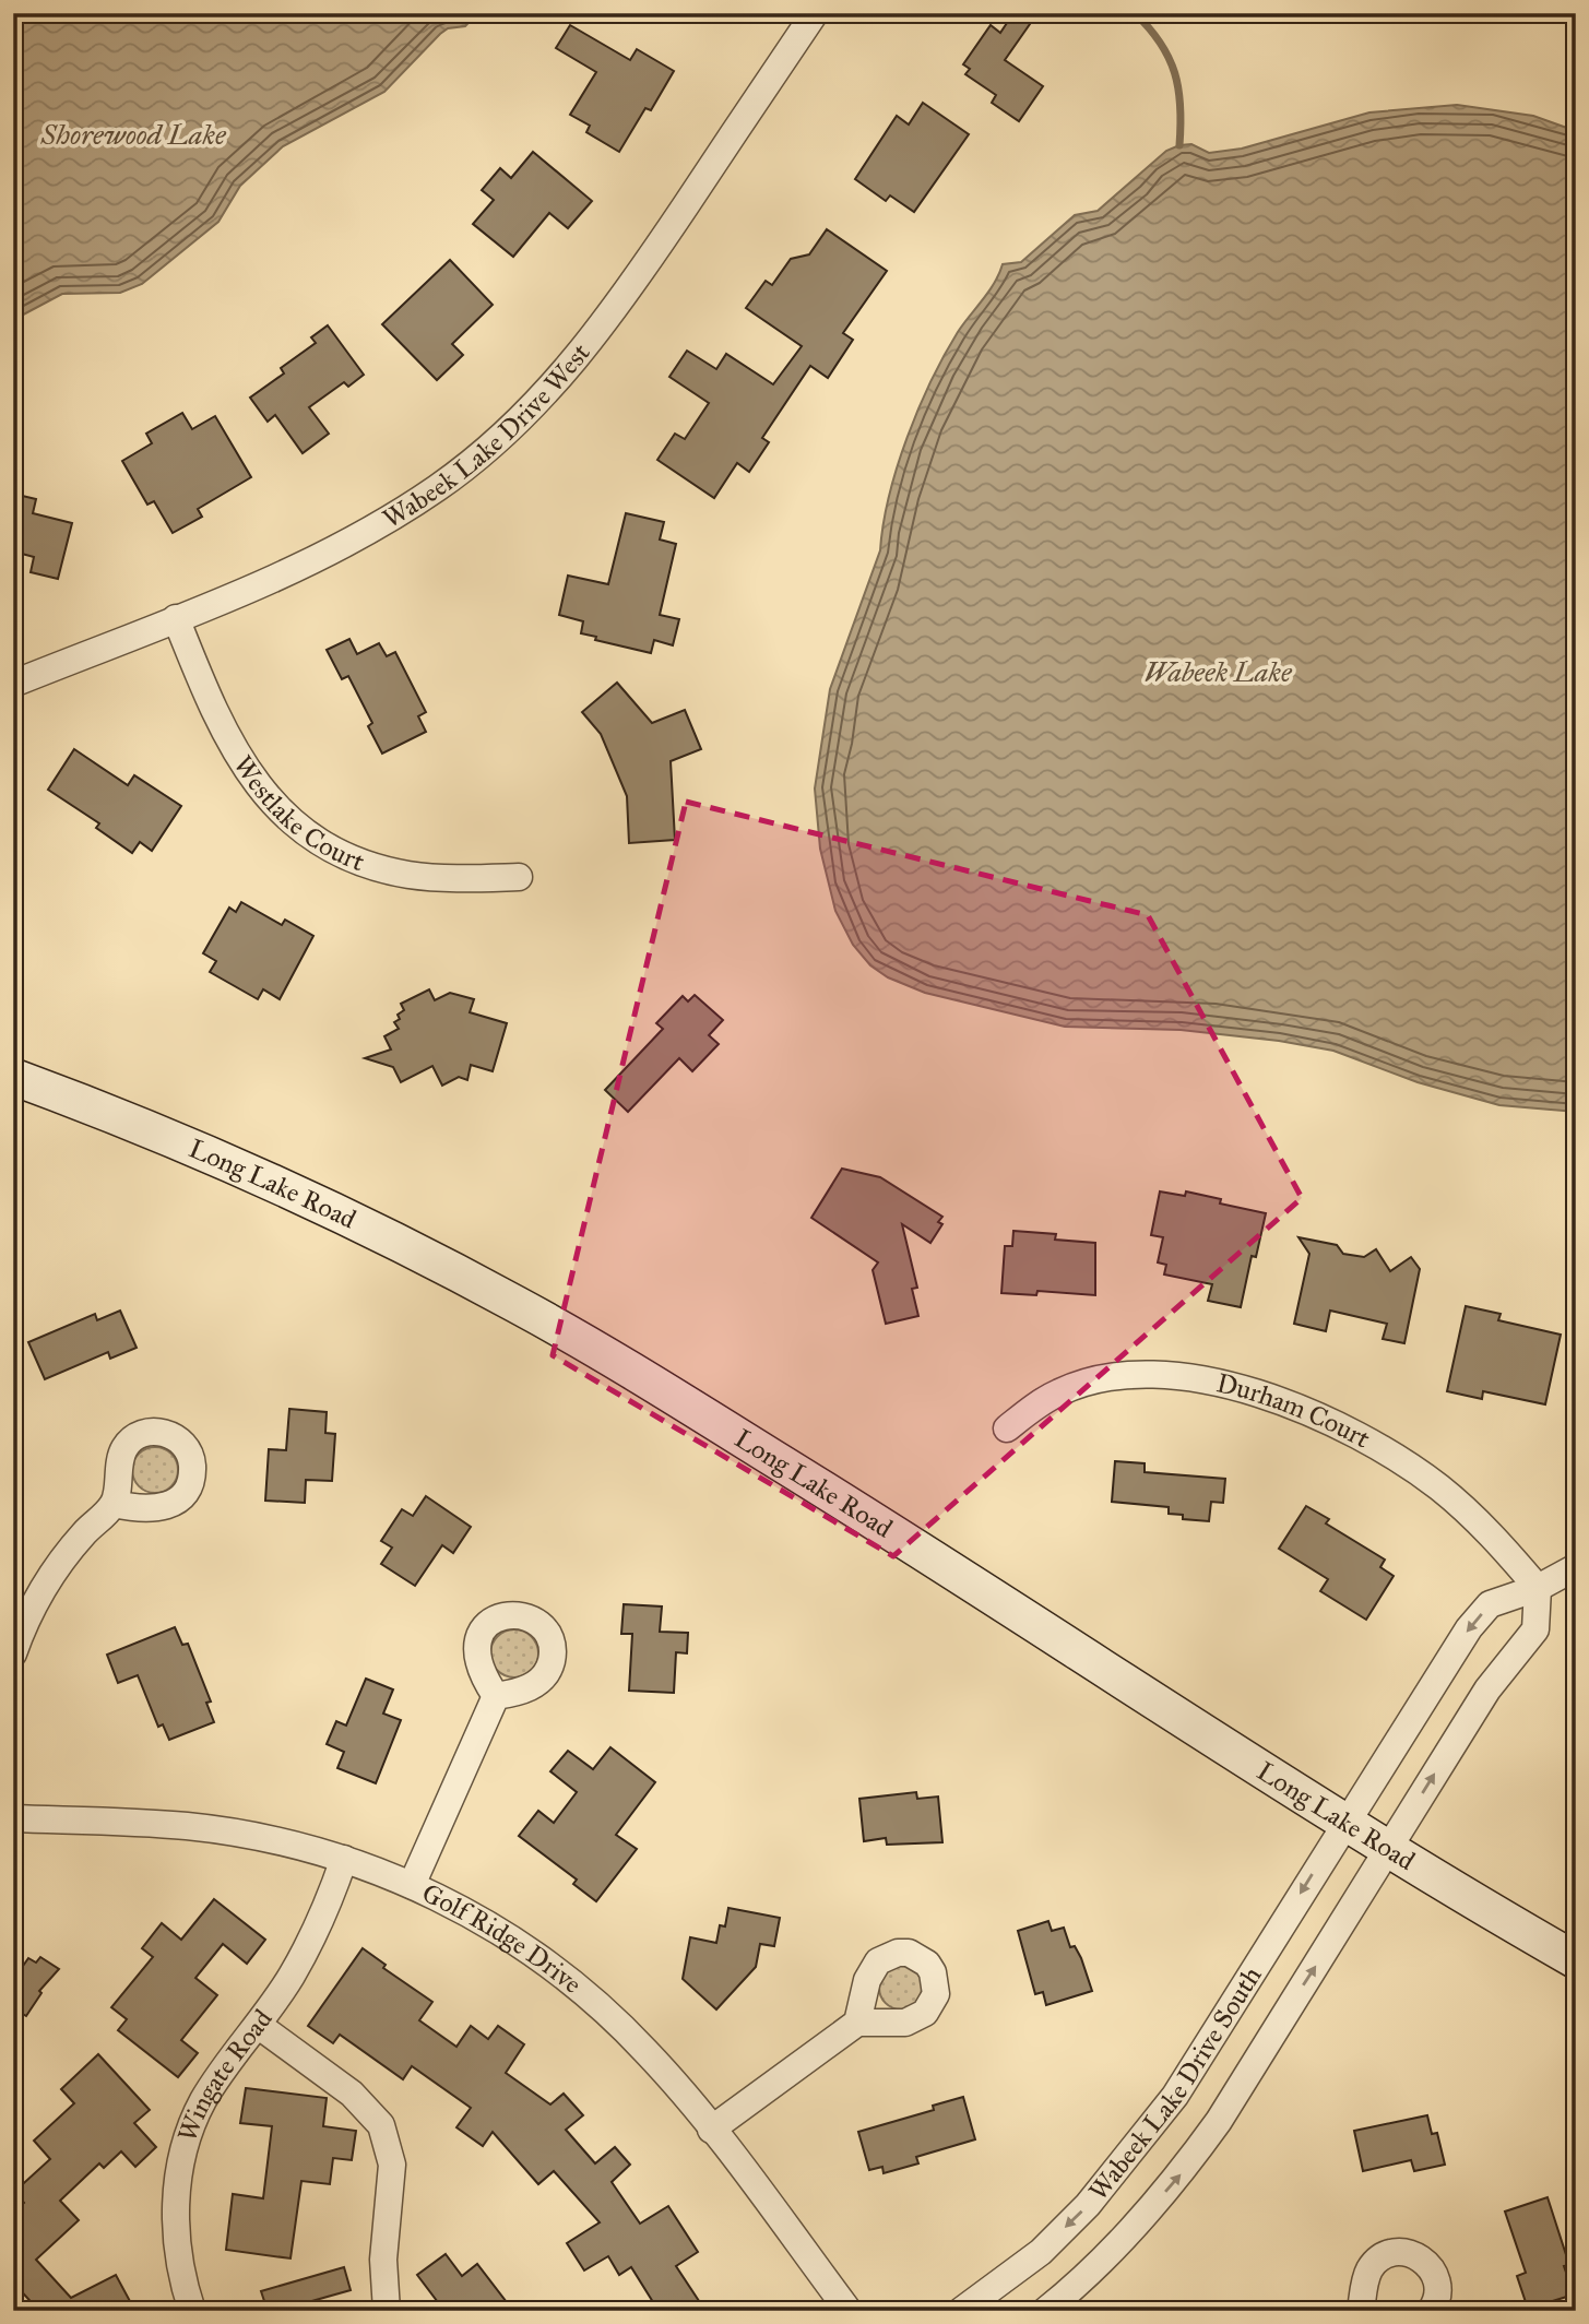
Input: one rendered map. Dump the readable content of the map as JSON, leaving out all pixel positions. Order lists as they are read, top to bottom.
{
  "streets": {
    "main road": ["Long Lake Road"],
    "street": [
      "Wabeek Lake Drive West",
      "Westlake Court",
      "Durham Court",
      "Golf Ridge Drive",
      "Wingate Road",
      "Wabeek Lake Drive South"
    ]
  },
  "crossings": [
    ["Wabeek Lake Drive West", "Westlake Court"],
    ["Long Lake Road", "Wabeek Lake Drive South"],
    ["Durham Court", "Wabeek Lake Drive South"],
    ["Golf Ridge Drive", "Wingate Road"]
  ],
  "water": ["Shorewood Lake", "Wabeek Lake"]
}
